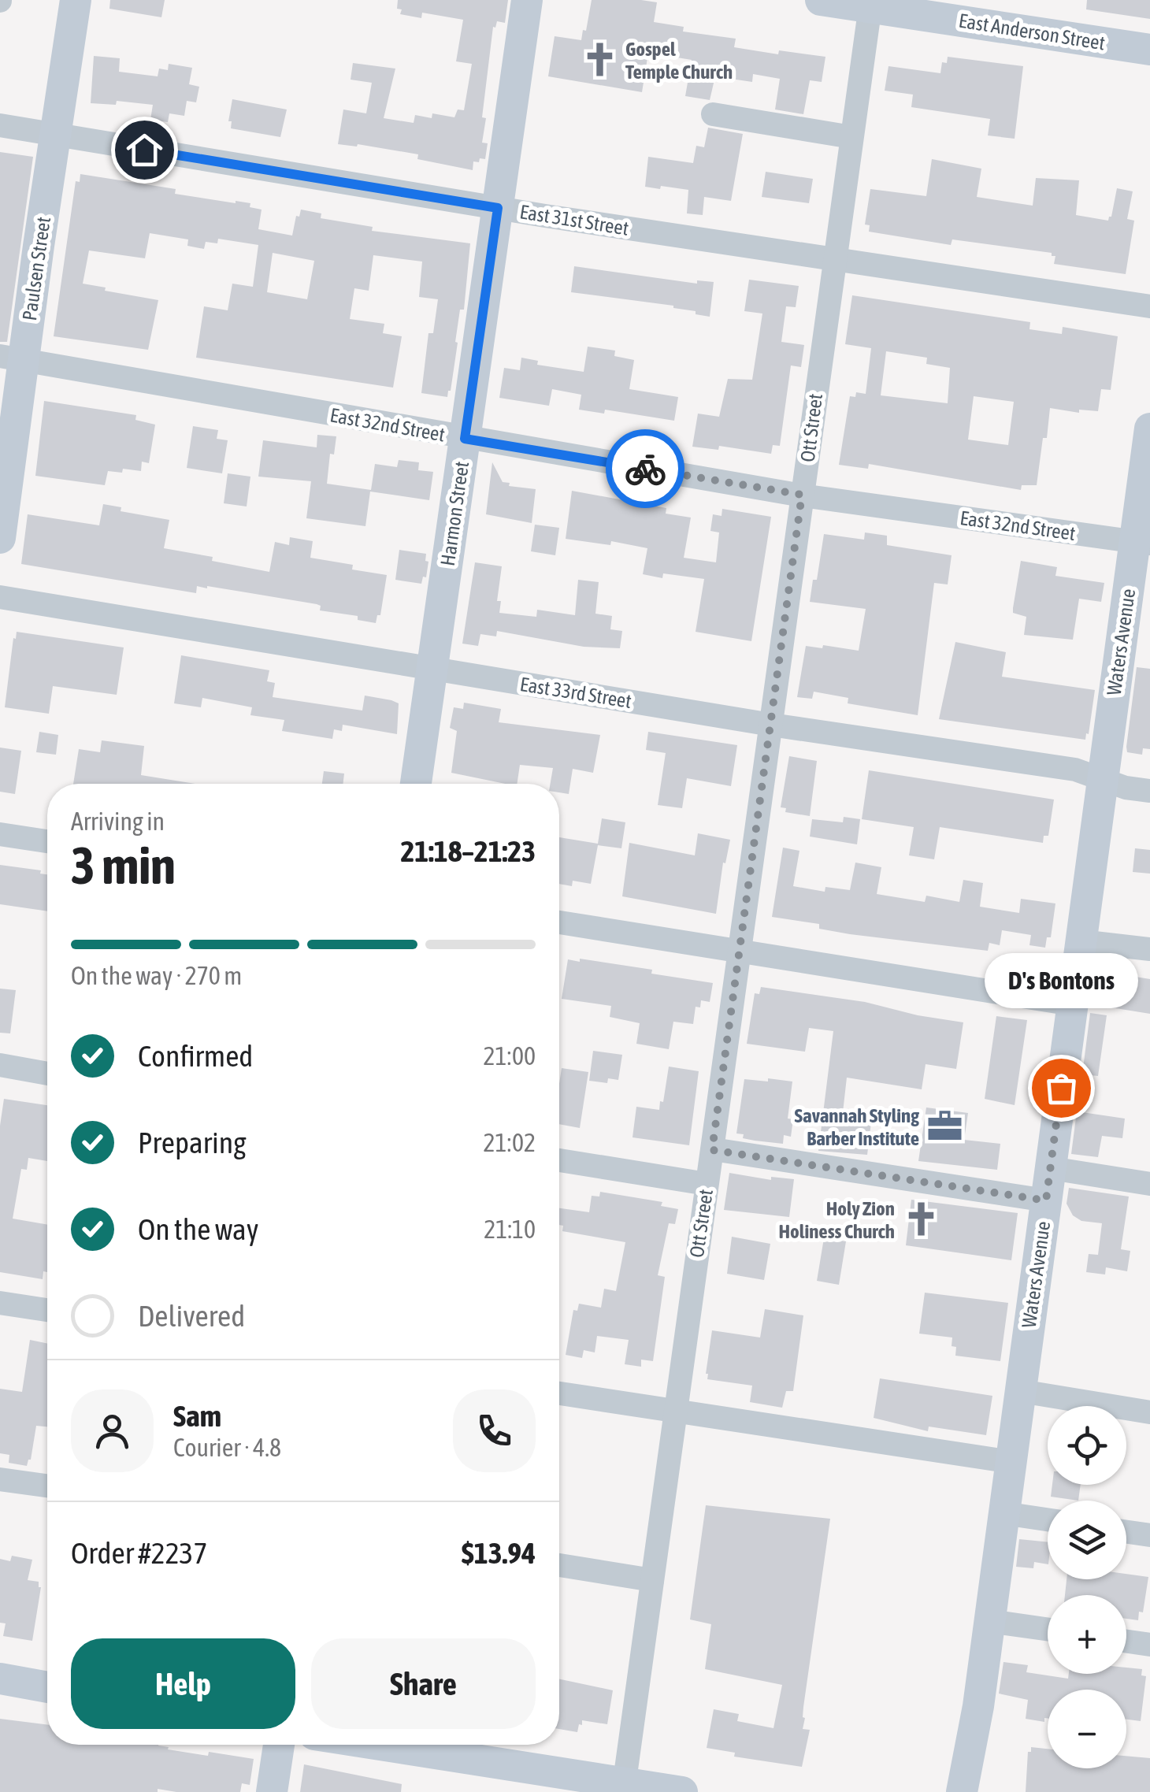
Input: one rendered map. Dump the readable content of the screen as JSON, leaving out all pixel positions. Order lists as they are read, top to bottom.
{
  "streets": {
    "main road": [
      "East Anderson Street",
      "Paulsen Street",
      "Harmon Street",
      "Waters Avenue"
    ],
    "street": [
      "East 31st Street",
      "East 32nd Street",
      "Ott Street",
      "East 33rd Street"
    ]
  },
  "crossings": [
    ["East Anderson Street", "Ott Street"],
    ["East 31st Street", "Paulsen Street"],
    ["East 31st Street", "Ott Street"],
    ["East 31st Street", "Harmon Street"],
    ["Paulsen Street", "East 32nd Street"],
    ["East 32nd Street", "Ott Street"],
    ["East 32nd Street", "Harmon Street"],
    ["East 32nd Street", "Waters Avenue"],
    ["Ott Street", "East 33rd Street"],
    ["Harmon Street", "East 33rd Street"],
    ["Waters Avenue", "East 33rd Street"]
  ],
  "places": {
    "church": ["Gospel Temple Church", "Holy Zion Holiness Church"],
    "other": ["D's Bontons"],
    "office": ["Savannah Styling Barber Institute"]
  },
  "page": {
    "heading": ["3 min", "Arriving in", "21:18–21:23"],
    "panel": [
      "Sam",
      "Courier · 4.8",
      "Order #2237",
      "$13.94"
    ],
    "bar": "On the way · 270 m",
    "bubble": "D's Bontons",
    "list": [
      ["Confirmed", "21:00"],
      ["Preparing", "21:02"],
      ["On the way", "21:10"],
      "Delivered"
    ],
    "map_buttons": ["+", "−"],
    "buttons": ["Help", "Share"]
  }
}
